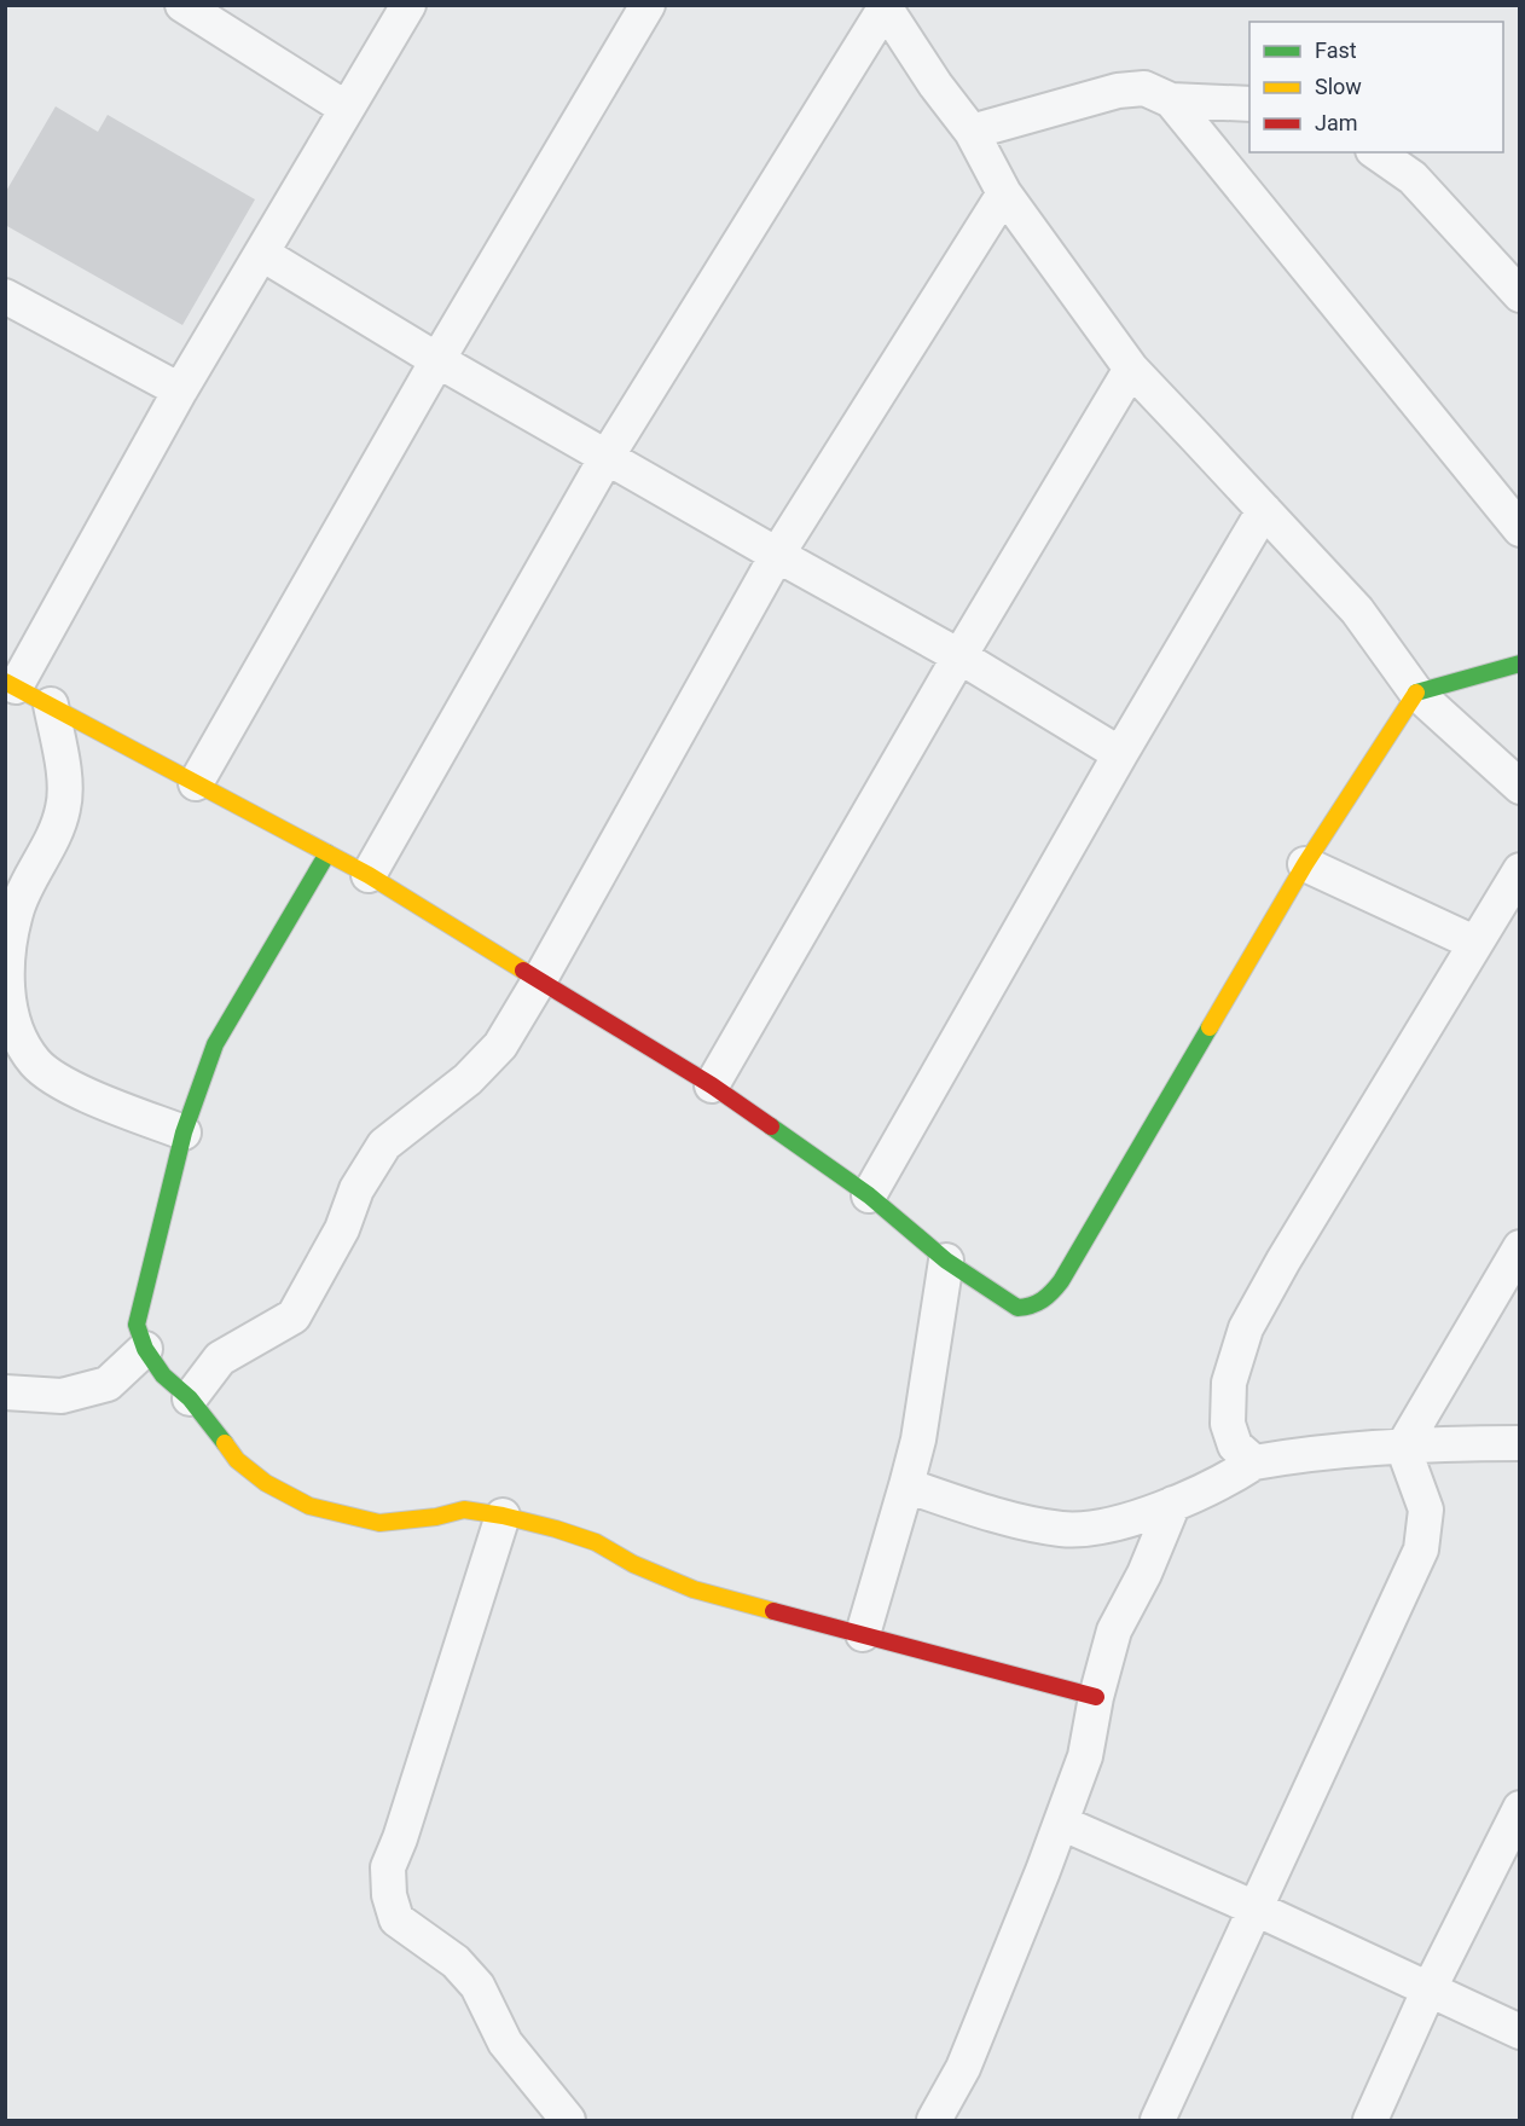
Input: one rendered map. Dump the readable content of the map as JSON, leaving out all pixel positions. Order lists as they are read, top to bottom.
{
  "legend": ["Fast", "Slow", "Jam"]
}
